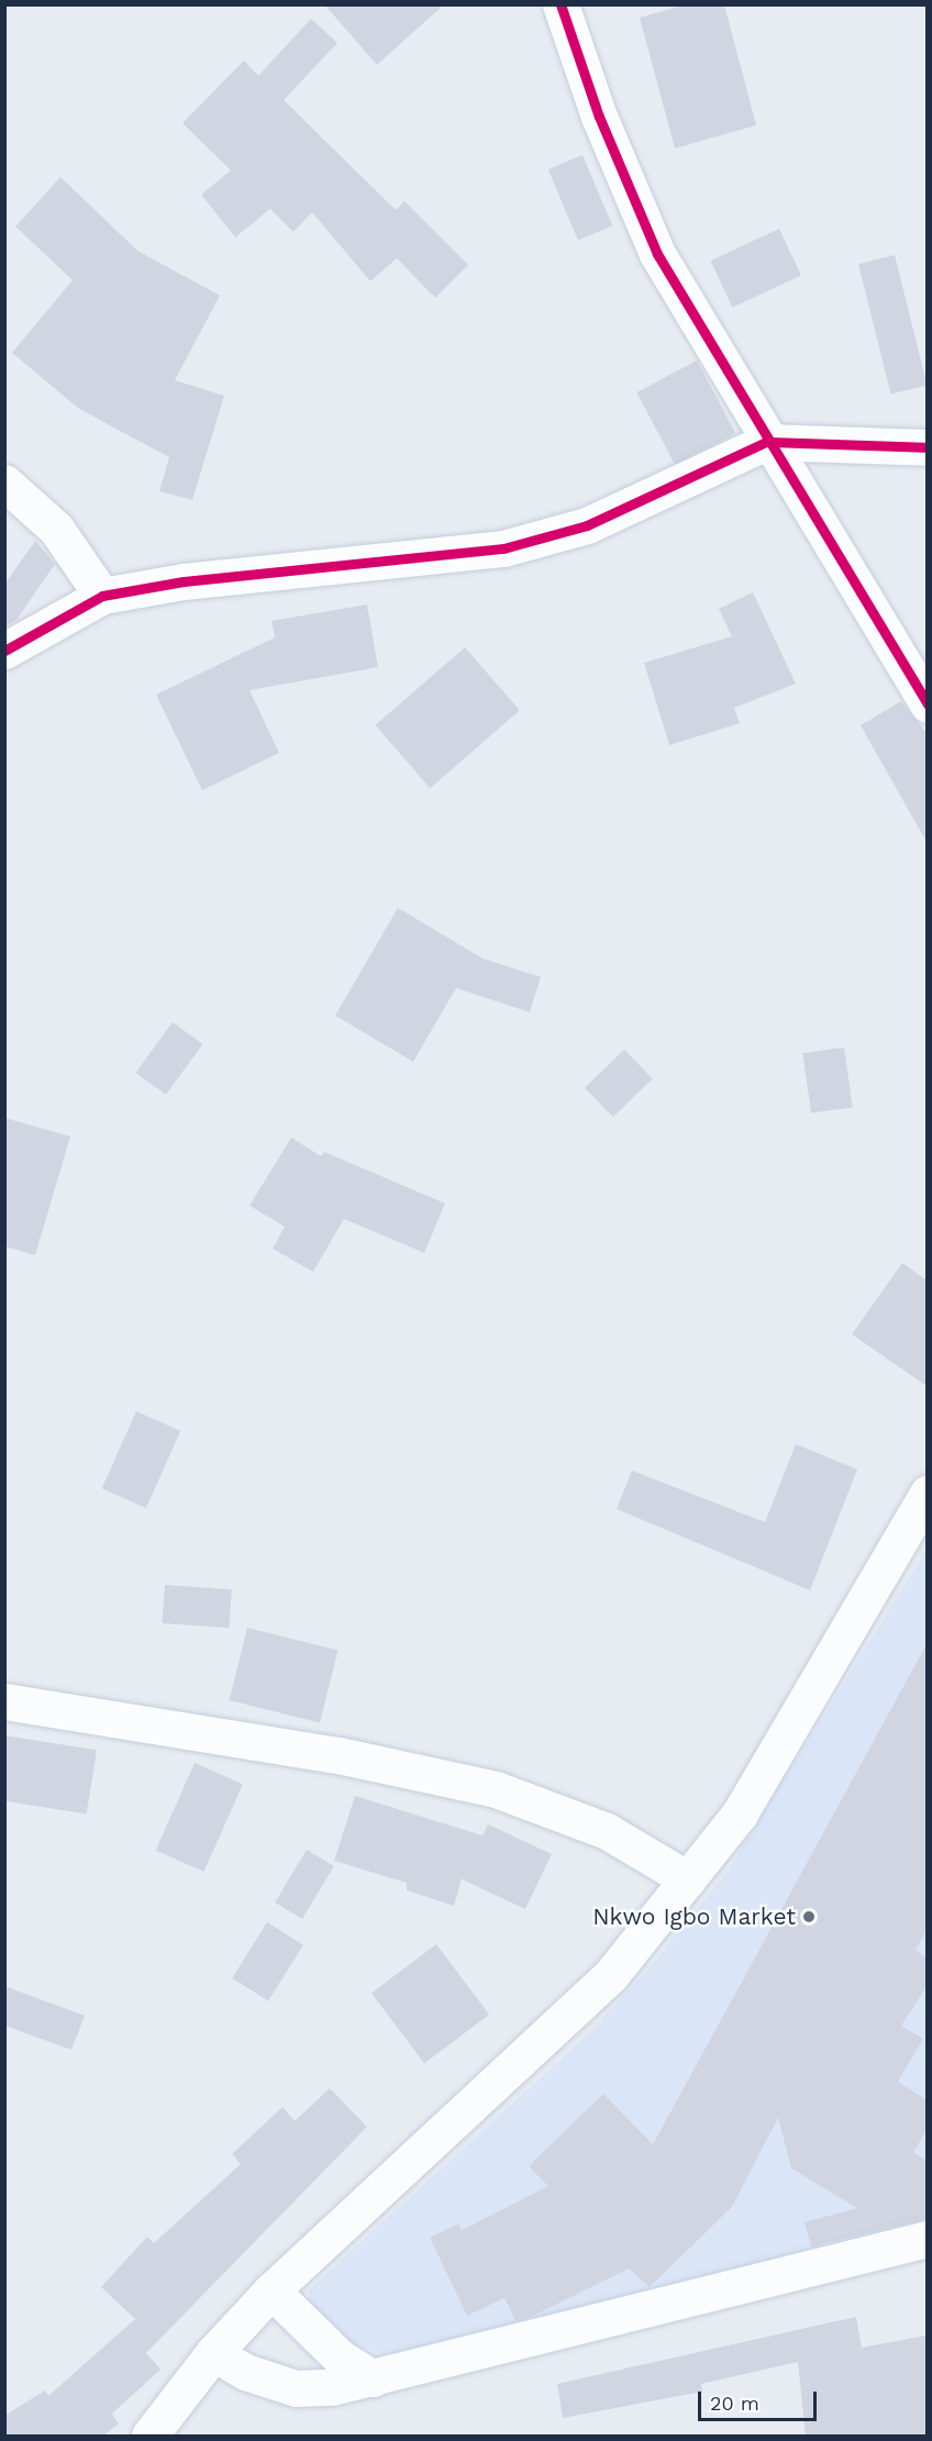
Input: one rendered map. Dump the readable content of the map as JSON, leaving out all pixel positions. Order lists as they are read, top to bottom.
{
  "places": ["Nkwo Igbo Market"],
  "scale_bar": "20 m"
}
